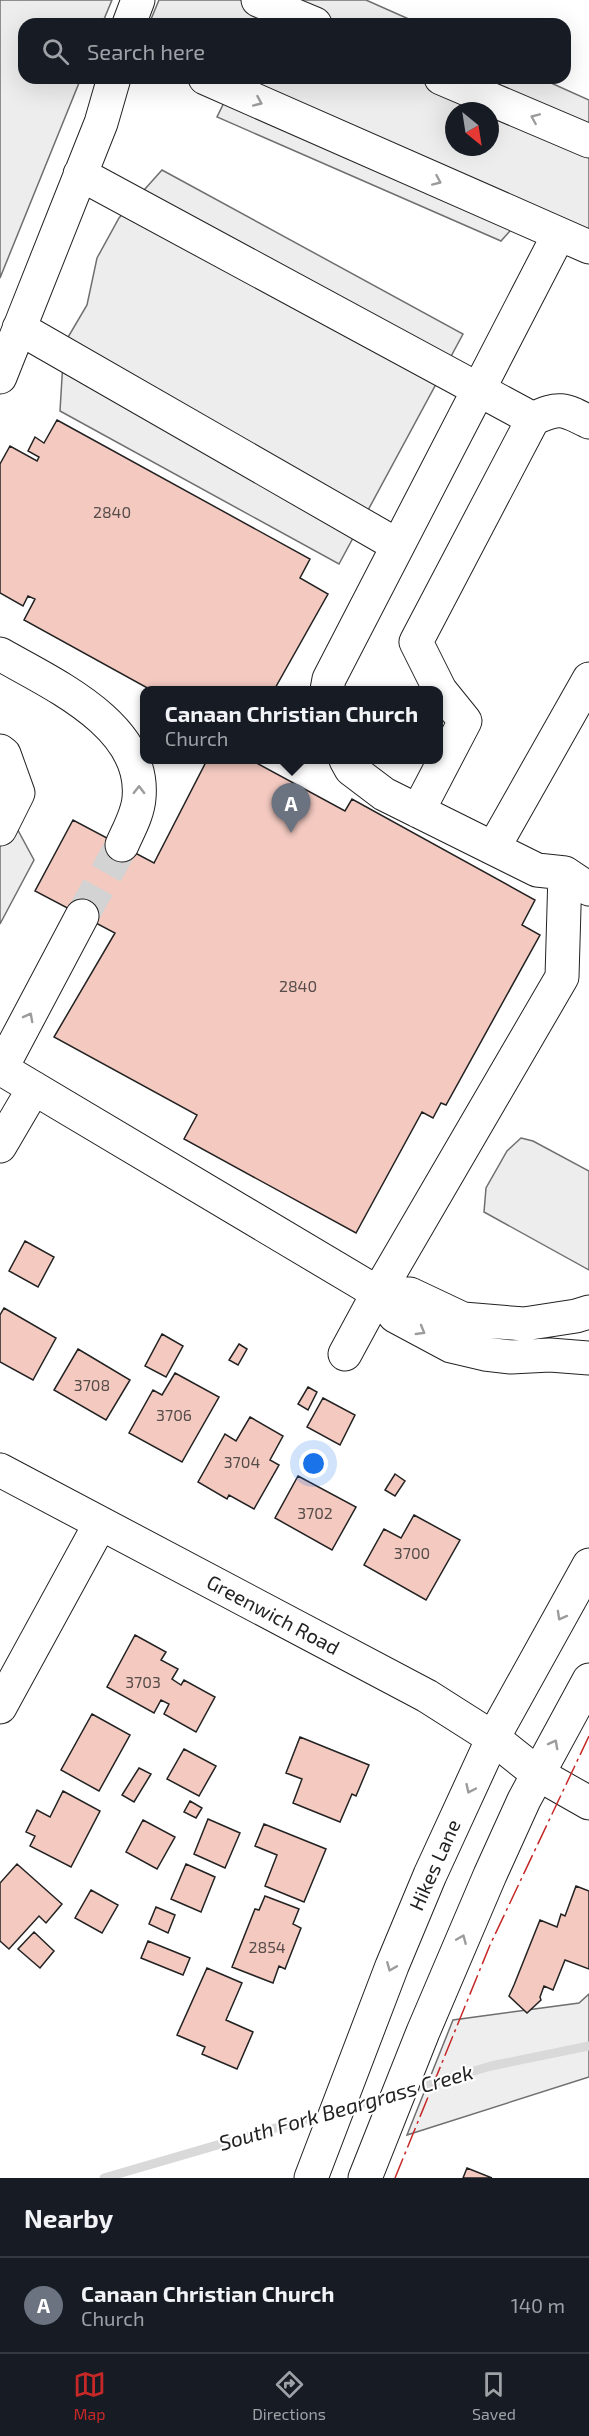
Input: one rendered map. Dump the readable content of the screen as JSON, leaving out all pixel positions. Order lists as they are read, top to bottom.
{
  "streets": {
    "main road": ["Greenwich Road", "Hikes Lane"]
  },
  "crossings": [
    ["Greenwich Road", "Hikes Lane"]
  ],
  "water": ["South Fork Beargrass Creek"],
  "house_numbers": [
    "2840",
    "2840",
    "3708",
    "3706",
    "3704",
    "3702",
    "3700",
    "3703",
    "2854"
  ],
  "north": "bottom right",
  "page": {
    "search": "Search here",
    "popup": ["Canaan Christian Church", "Church"],
    "pins": "A",
    "heading": "Nearby",
    "list": [
      {
        "mark": "A",
        "name": "Canaan Christian Church",
        "note": "Church",
        "value": "140 m"
      }
    ],
    "nav": ["Map", "Directions", "Saved"]
  }
}
